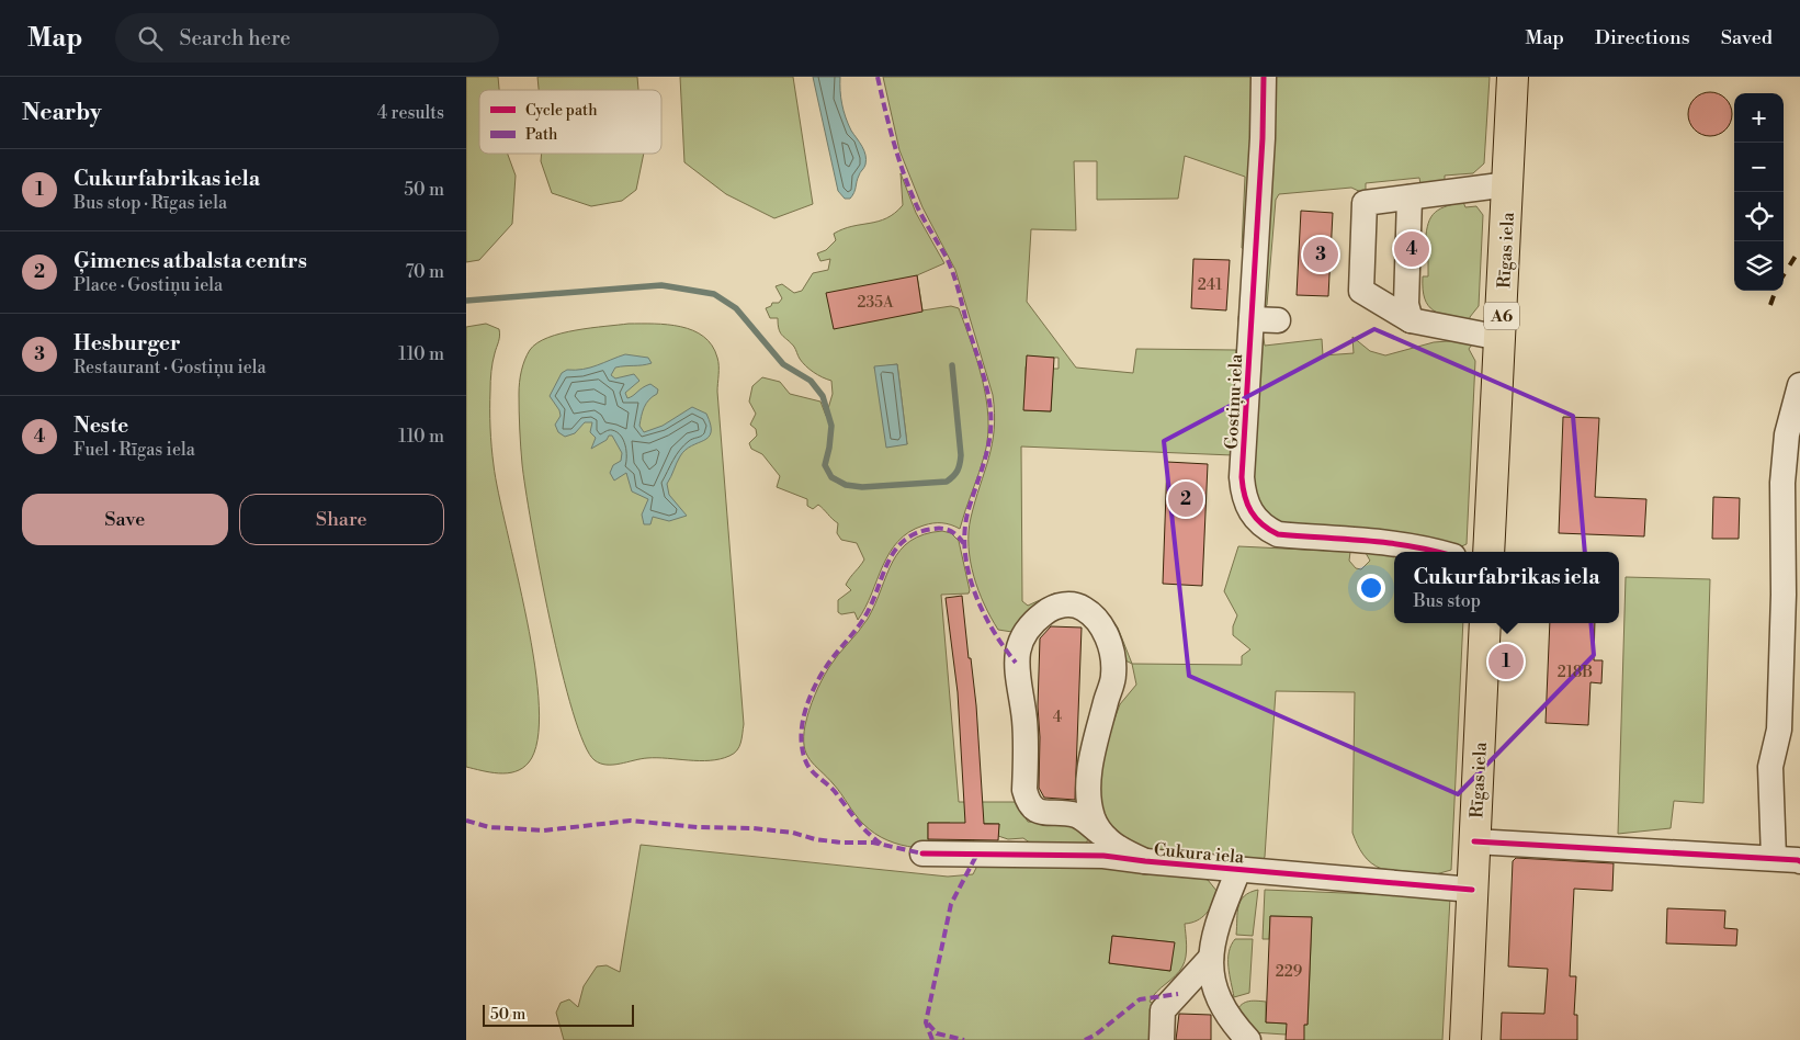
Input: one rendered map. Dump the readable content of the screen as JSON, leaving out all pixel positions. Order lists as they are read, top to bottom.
{
  "streets": {
    "highway": ["Rīgas iela", "A6"],
    "street": ["Gostiņu iela", "Cukura iela"]
  },
  "crossings": [
    ["Rīgas iela", "Cukura iela"]
  ],
  "house_numbers": [
    "241",
    "235A",
    "218B",
    "4",
    "229"
  ],
  "legend": ["Cycle path", "Path"],
  "scale_bar": "50 m",
  "page": {
    "header": "Map",
    "search": "Search here",
    "nav": ["Map", "Directions", "Saved"],
    "heading": ["Nearby", "4 results"],
    "map_buttons": ["+", "−"],
    "list": [
      {
        "mark": "1",
        "name": "Cukurfabrikas iela",
        "note": "Bus stop · Rīgas iela",
        "value": "50 m"
      },
      {
        "mark": "2",
        "name": "Ģimenes atbalsta centrs",
        "note": "Place · Gostiņu iela",
        "value": "70 m"
      },
      {
        "mark": "3",
        "name": "Hesburger",
        "note": "Restaurant · Gostiņu iela",
        "value": "110 m"
      },
      {
        "mark": "4",
        "name": "Neste",
        "note": "Fuel · Rīgas iela",
        "value": "110 m"
      }
    ],
    "pins": [
      "4",
      "3",
      "2",
      "1"
    ],
    "buttons": ["Save", "Share"],
    "popup": ["Cukurfabrikas iela", "Bus stop"],
    "scale": "50 m"
  }
}
